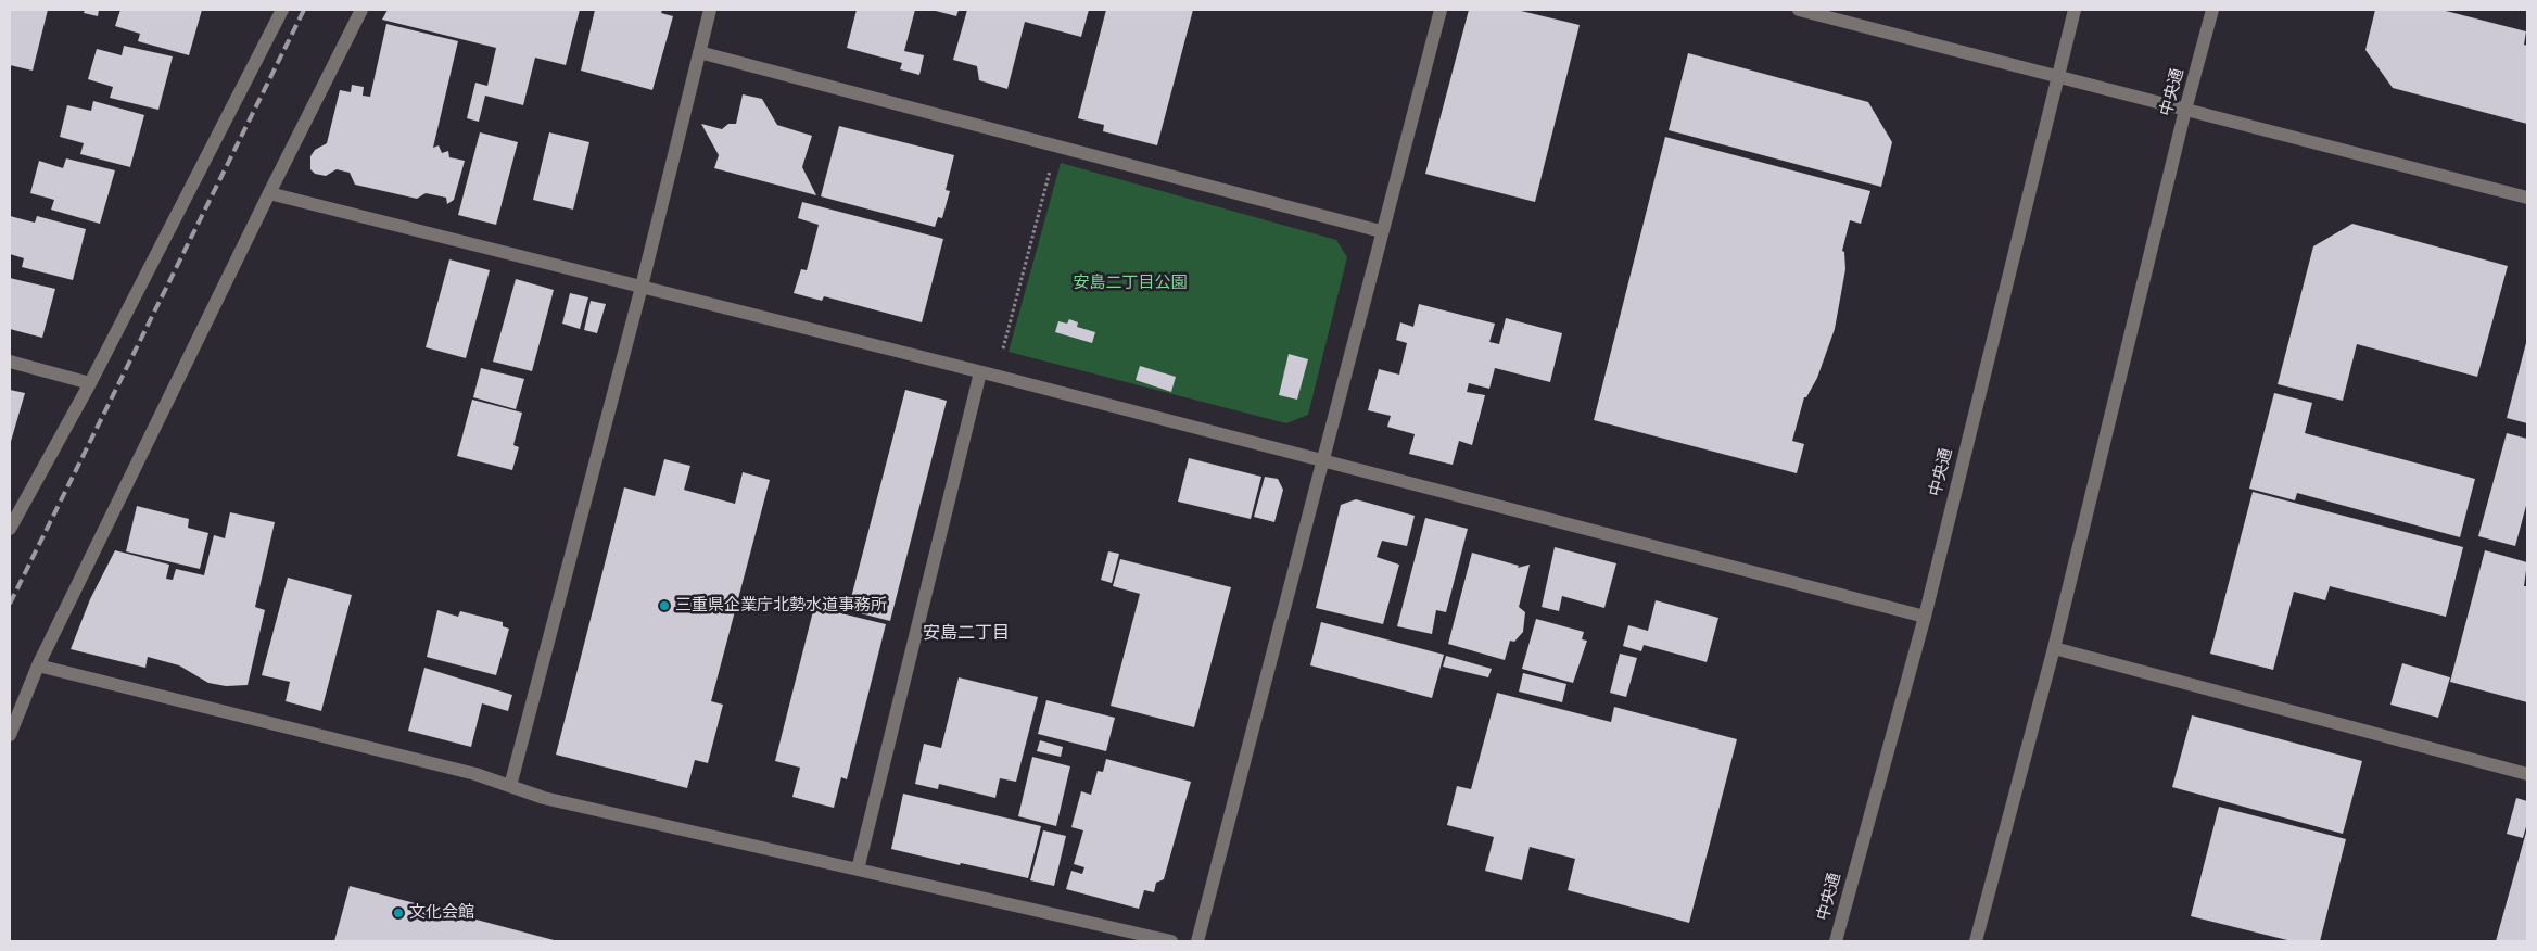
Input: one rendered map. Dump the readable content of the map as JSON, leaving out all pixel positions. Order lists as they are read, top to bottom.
{
  "streets": {
    "street": ["中央通"]
  },
  "districts": ["安島二丁目"],
  "parks": ["安島二丁目公園"],
  "places": ["三重県企業庁北勢水道事務所", "文化会館"]
}
